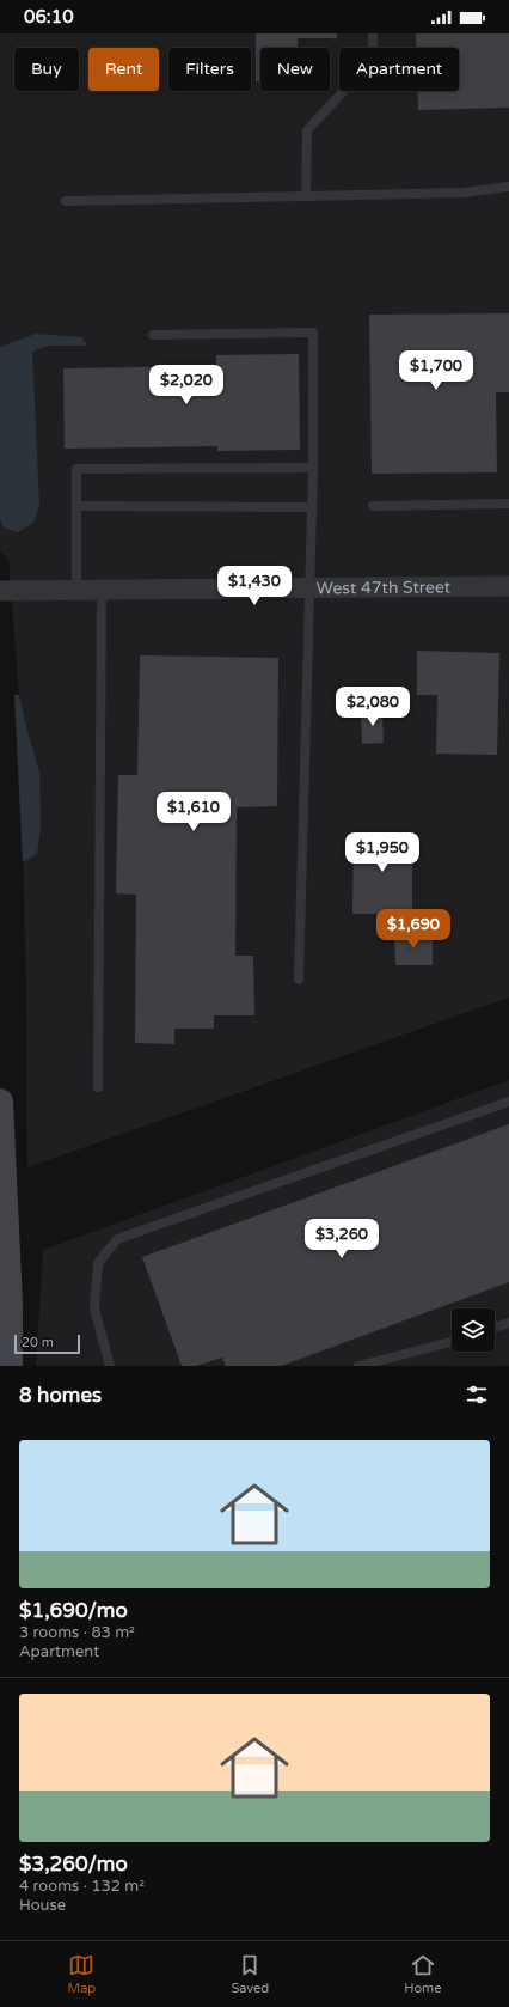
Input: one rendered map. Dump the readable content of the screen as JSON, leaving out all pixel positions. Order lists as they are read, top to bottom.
{
  "streets": {
    "street": ["West 47th Street"]
  },
  "scale_bar": "20 m",
  "page": {
    "status": "06:10",
    "chip": [
      "Buy",
      "Rent",
      "Filters",
      "New",
      "Apartment"
    ],
    "price": [
      "$1,700",
      "$2,020",
      "$1,430",
      "$2,080",
      "$1,610",
      "$1,950",
      "$1,690",
      "$3,260"
    ],
    "scale": "20 m",
    "heading": "8 homes",
    "list": [
      {
        "name": "$1,690/mo",
        "note": "3 rooms · 83 m² · Apartment"
      },
      {
        "name": "$3,260/mo",
        "note": "4 rooms · 132 m² · House"
      }
    ],
    "tabs": ["Map", "Saved", "Home"]
  }
}
